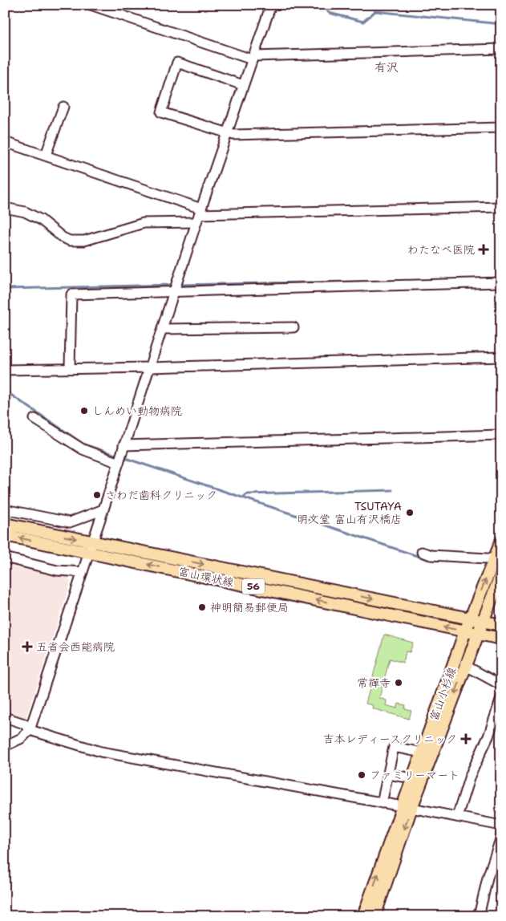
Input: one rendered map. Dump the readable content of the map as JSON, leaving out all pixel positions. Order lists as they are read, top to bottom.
{
  "streets": {
    "main road": ["富山環状線", "56", "富山小杉線"]
  },
  "crossings": [
    ["富山環状線", "富山小杉線"]
  ],
  "districts": ["有沢"],
  "places": {
    "health": ["わたなべ医院", "五省会西能病院", "吉本レディースクリニック"],
    "other": [
      "しんめい動物病院",
      "さわだ歯科クリニック",
      "TSUTAYA 明文堂 富山有沢橋店",
      "神明簡易郵便局",
      "常禪寺",
      "ファミリーマート"
    ]
  }
}
